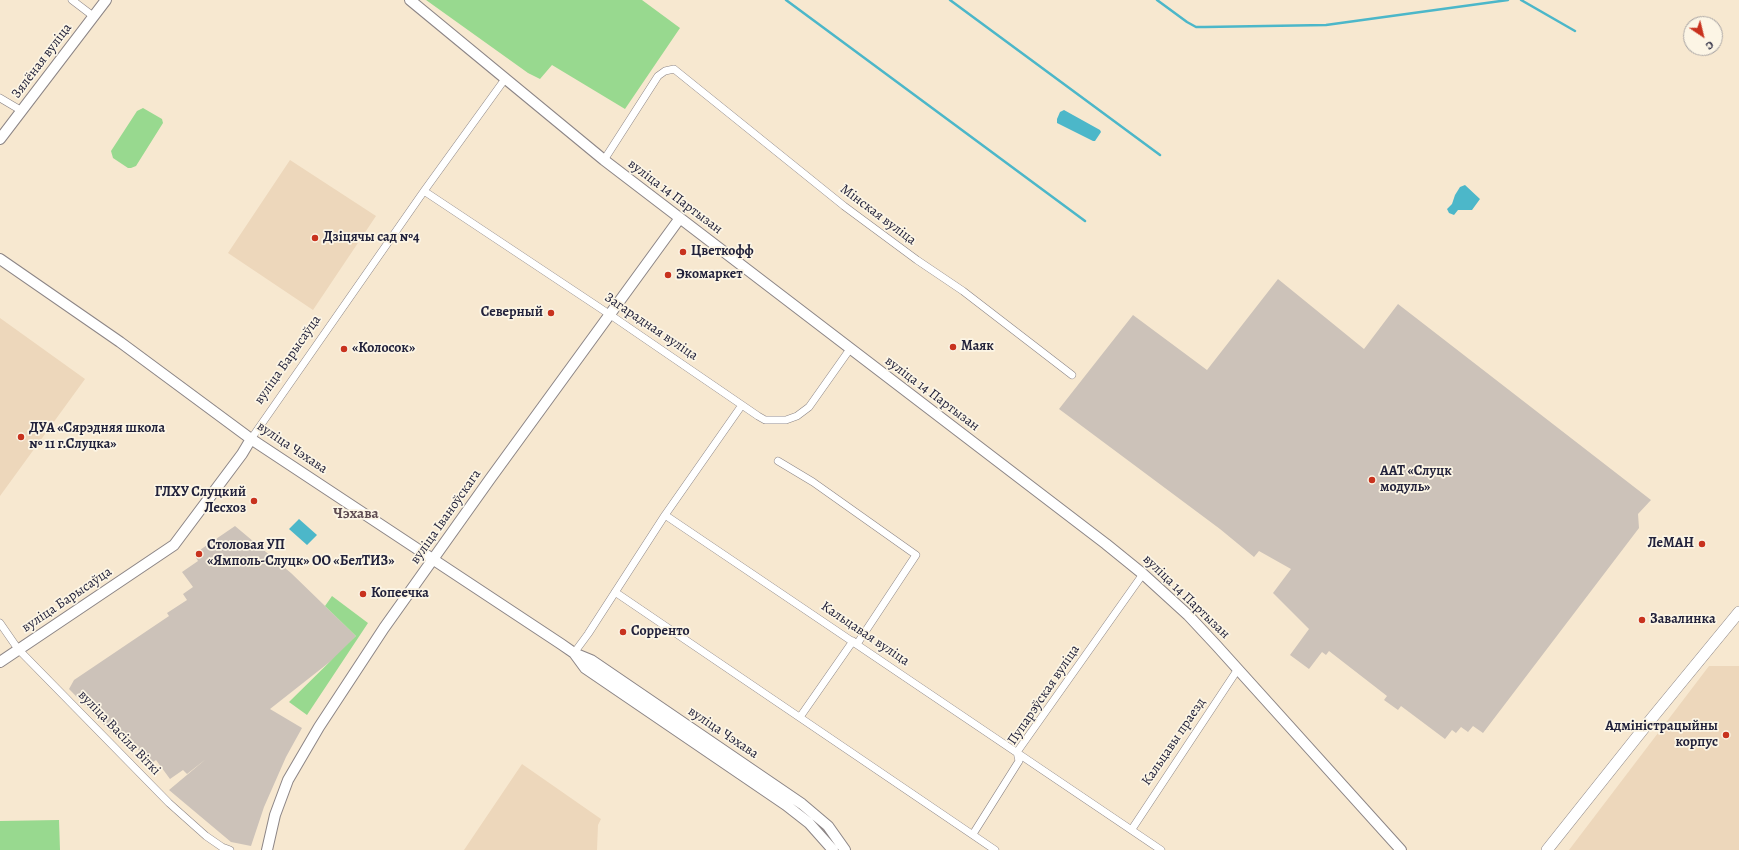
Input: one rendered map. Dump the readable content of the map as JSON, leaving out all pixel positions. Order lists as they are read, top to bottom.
{
  "streets": {
    "main road": [
      "Зялёная вуліца",
      "вуліца 14 Партызан",
      "вуліца Барысаўца",
      "вуліца Чэхава",
      "вуліца Іваноўскага"
    ],
    "street": [
      "Мінская вуліца",
      "Загарадная вуліца",
      "Кальцавая вуліца",
      "Пупарэўская вуліца",
      "вуліца Васіля Віткі",
      "Кальцавы праезд"
    ]
  },
  "crossings": [
    ["вуліца 14 Партызан", "Мінская вуліца"],
    ["вуліца 14 Партызан", "Загарадная вуліца"],
    ["вуліца 14 Партызан", "вуліца Барысаўца"],
    ["вуліца 14 Партызан", "вуліца Іваноўскага"],
    ["вуліца 14 Партызан", "Пупарэўская вуліца"],
    ["вуліца 14 Партызан", "Кальцавы праезд"],
    ["Загарадная вуліца", "вуліца Барысаўца"],
    ["Загарадная вуліца", "вуліца Іваноўскага"],
    ["вуліца Барысаўца", "вуліца Чэхава"],
    ["вуліца Барысаўца", "вуліца Васіля Віткі"],
    ["вуліца Чэхава", "вуліца Іваноўскага"],
    ["Кальцавая вуліца", "Пупарэўская вуліца"],
    ["Кальцавая вуліца", "Кальцавы праезд"]
  ],
  "districts": ["Чэхава"],
  "places": [
    "Дзіцячы сад №4",
    "Цветкофф",
    "Экомаркет",
    "Северный",
    "Маяк",
    "«Колосок»",
    "ДУА «Сярэдняя школа № 11 г.Слуцка»",
    "ААТ «Слуцк модуль»",
    "ГЛХУ Слуцкий Лесхоз",
    "ЛеМАН",
    "Столовая УП «Ямполь-Слуцк» ОО «БелТИЗ»",
    "Копеечка",
    "Завалинка",
    "Сорренто",
    "Адміністрацыйны корпус"
  ],
  "north": "bottom right"
}
